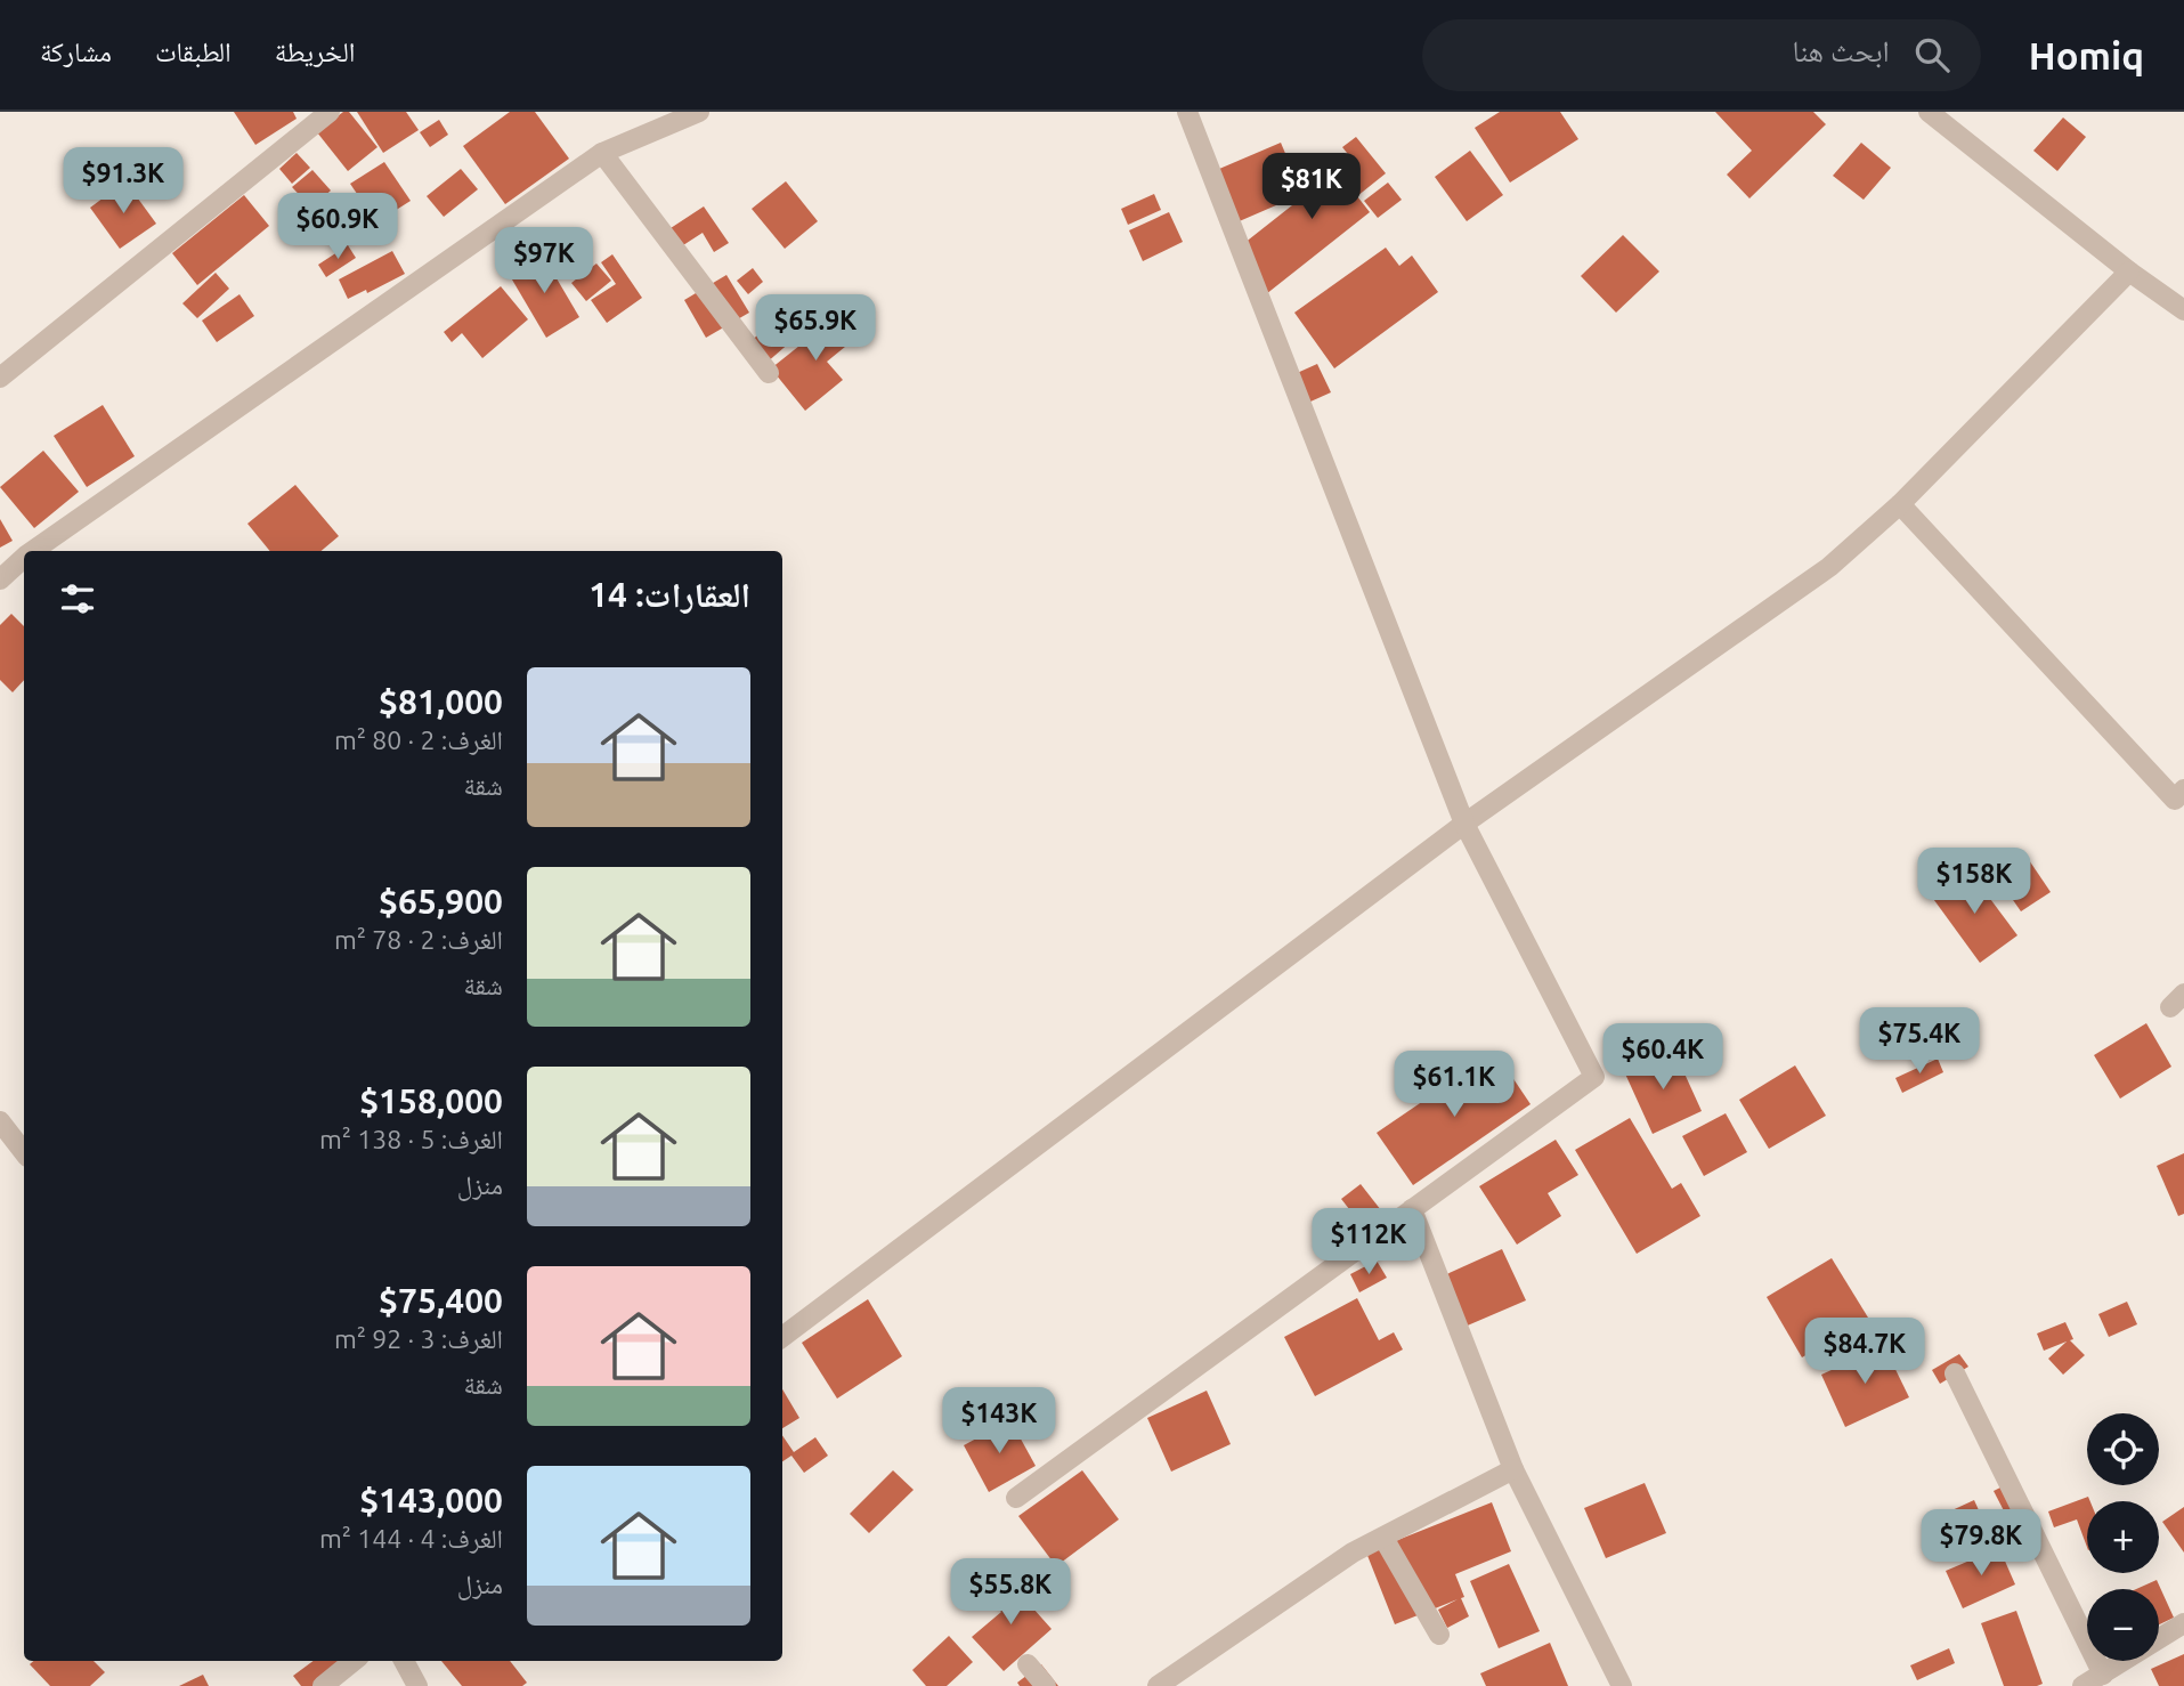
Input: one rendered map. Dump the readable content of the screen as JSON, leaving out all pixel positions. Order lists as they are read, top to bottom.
{
  "page": {
    "header": "Homiq",
    "search": "ابحث هنا",
    "nav": ["الخريطة", "الطبقات", "مشاركة"],
    "price": [
      "$91.3K",
      "$81K",
      "$60.9K",
      "$97K",
      "$65.9K",
      "$158K",
      "$75.4K",
      "$60.4K",
      "$61.1K",
      "$112K",
      "$84.7K",
      "$143K",
      "$79.8K",
      "$55.8K"
    ],
    "heading": "العقارات: 14",
    "list": [
      {
        "name": "$81,000",
        "note": "الغرف: 2 · 80 m² · شقة"
      },
      {
        "name": "$65,900",
        "note": "الغرف: 2 · 78 m² · شقة"
      },
      {
        "name": "$158,000",
        "note": "الغرف: 5 · 138 m² · منزل"
      },
      {
        "name": "$75,400",
        "note": "الغرف: 3 · 92 m² · شقة"
      },
      {
        "name": "$143,000",
        "note": "الغرف: 4 · 144 m² · منزل"
      }
    ],
    "map_buttons": ["+", "−"]
  }
}
